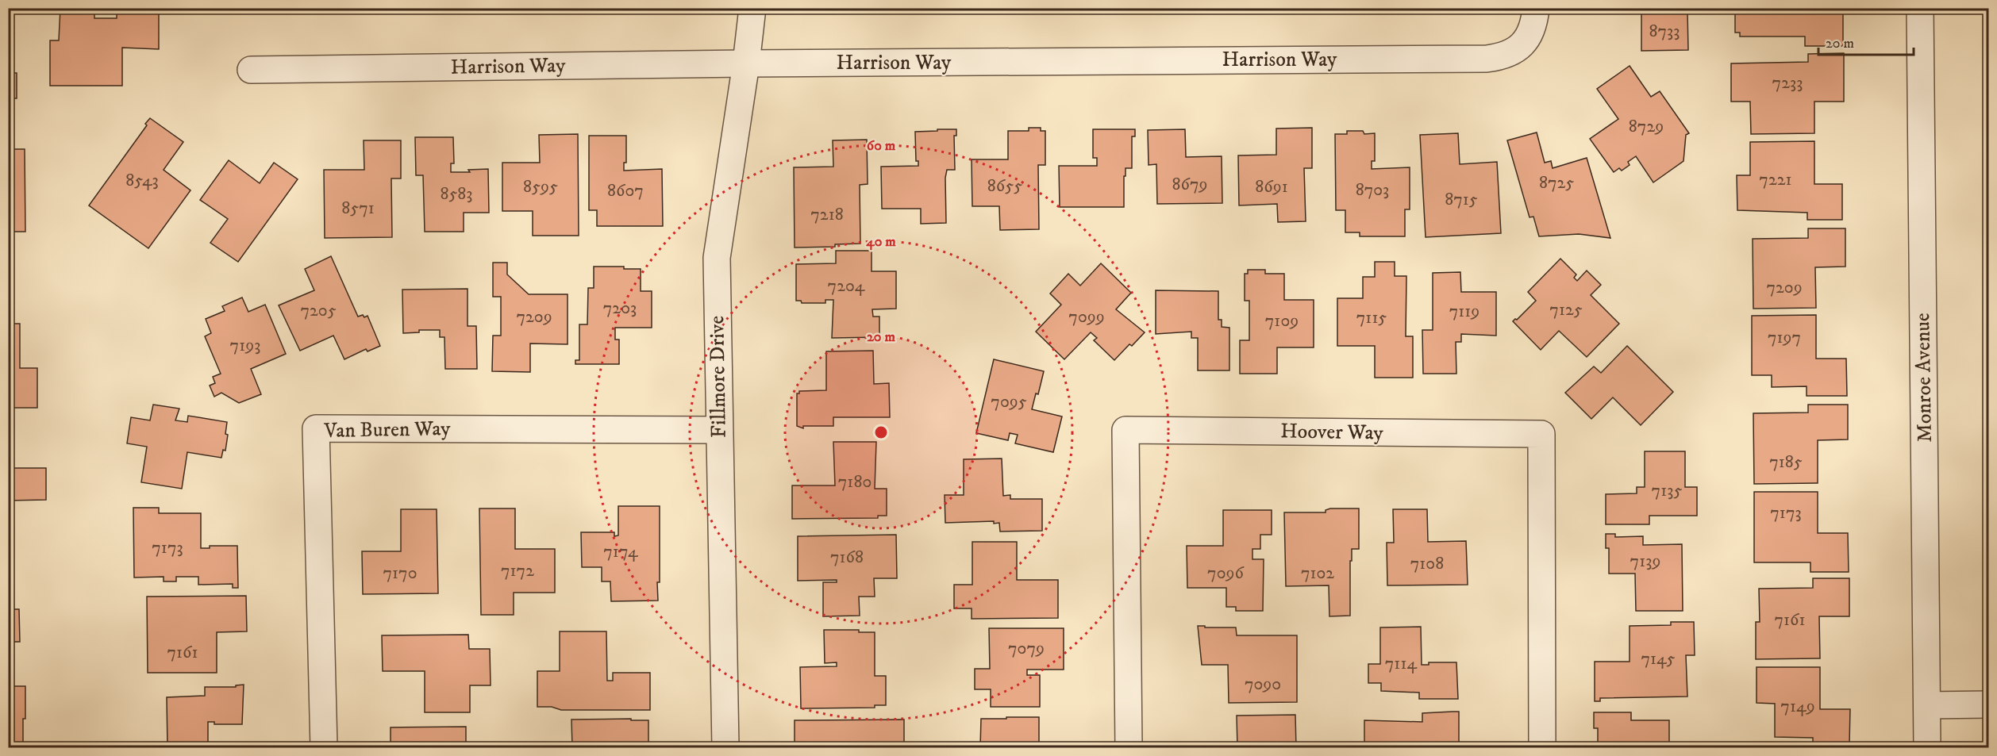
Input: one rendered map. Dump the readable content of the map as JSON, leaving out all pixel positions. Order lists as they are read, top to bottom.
{
  "streets": {
    "street": [
      "Harrison Way",
      "Fillmore Drive",
      "Monroe Avenue",
      "Van Buren Way",
      "Hoover Way"
    ]
  },
  "crossings": [
    ["Harrison Way", "Fillmore Drive"],
    ["Fillmore Drive", "Van Buren Way"]
  ],
  "house_numbers": [
    "8733",
    "7233",
    "8729",
    "7221",
    "8543",
    "8725",
    "8679",
    "8655",
    "8595",
    "8691",
    "8703",
    "8607",
    "8583",
    "8715",
    "8571",
    "7218",
    "7204",
    "7209",
    "7203",
    "7125",
    "7205",
    "7119",
    "7209",
    "7099",
    "7115",
    "7109",
    "7197",
    "7193",
    "7095",
    "7185",
    "7180",
    "7135",
    "7173",
    "7173",
    "7174",
    "7168",
    "7139",
    "7108",
    "7172",
    "7170",
    "7096",
    "7102",
    "7161",
    "7079",
    "7161",
    "7145",
    "7114",
    "7090",
    "7149"
  ],
  "scale_bar": "20 m",
  "rings": ["60 m", "40 m", "20 m"]
}
